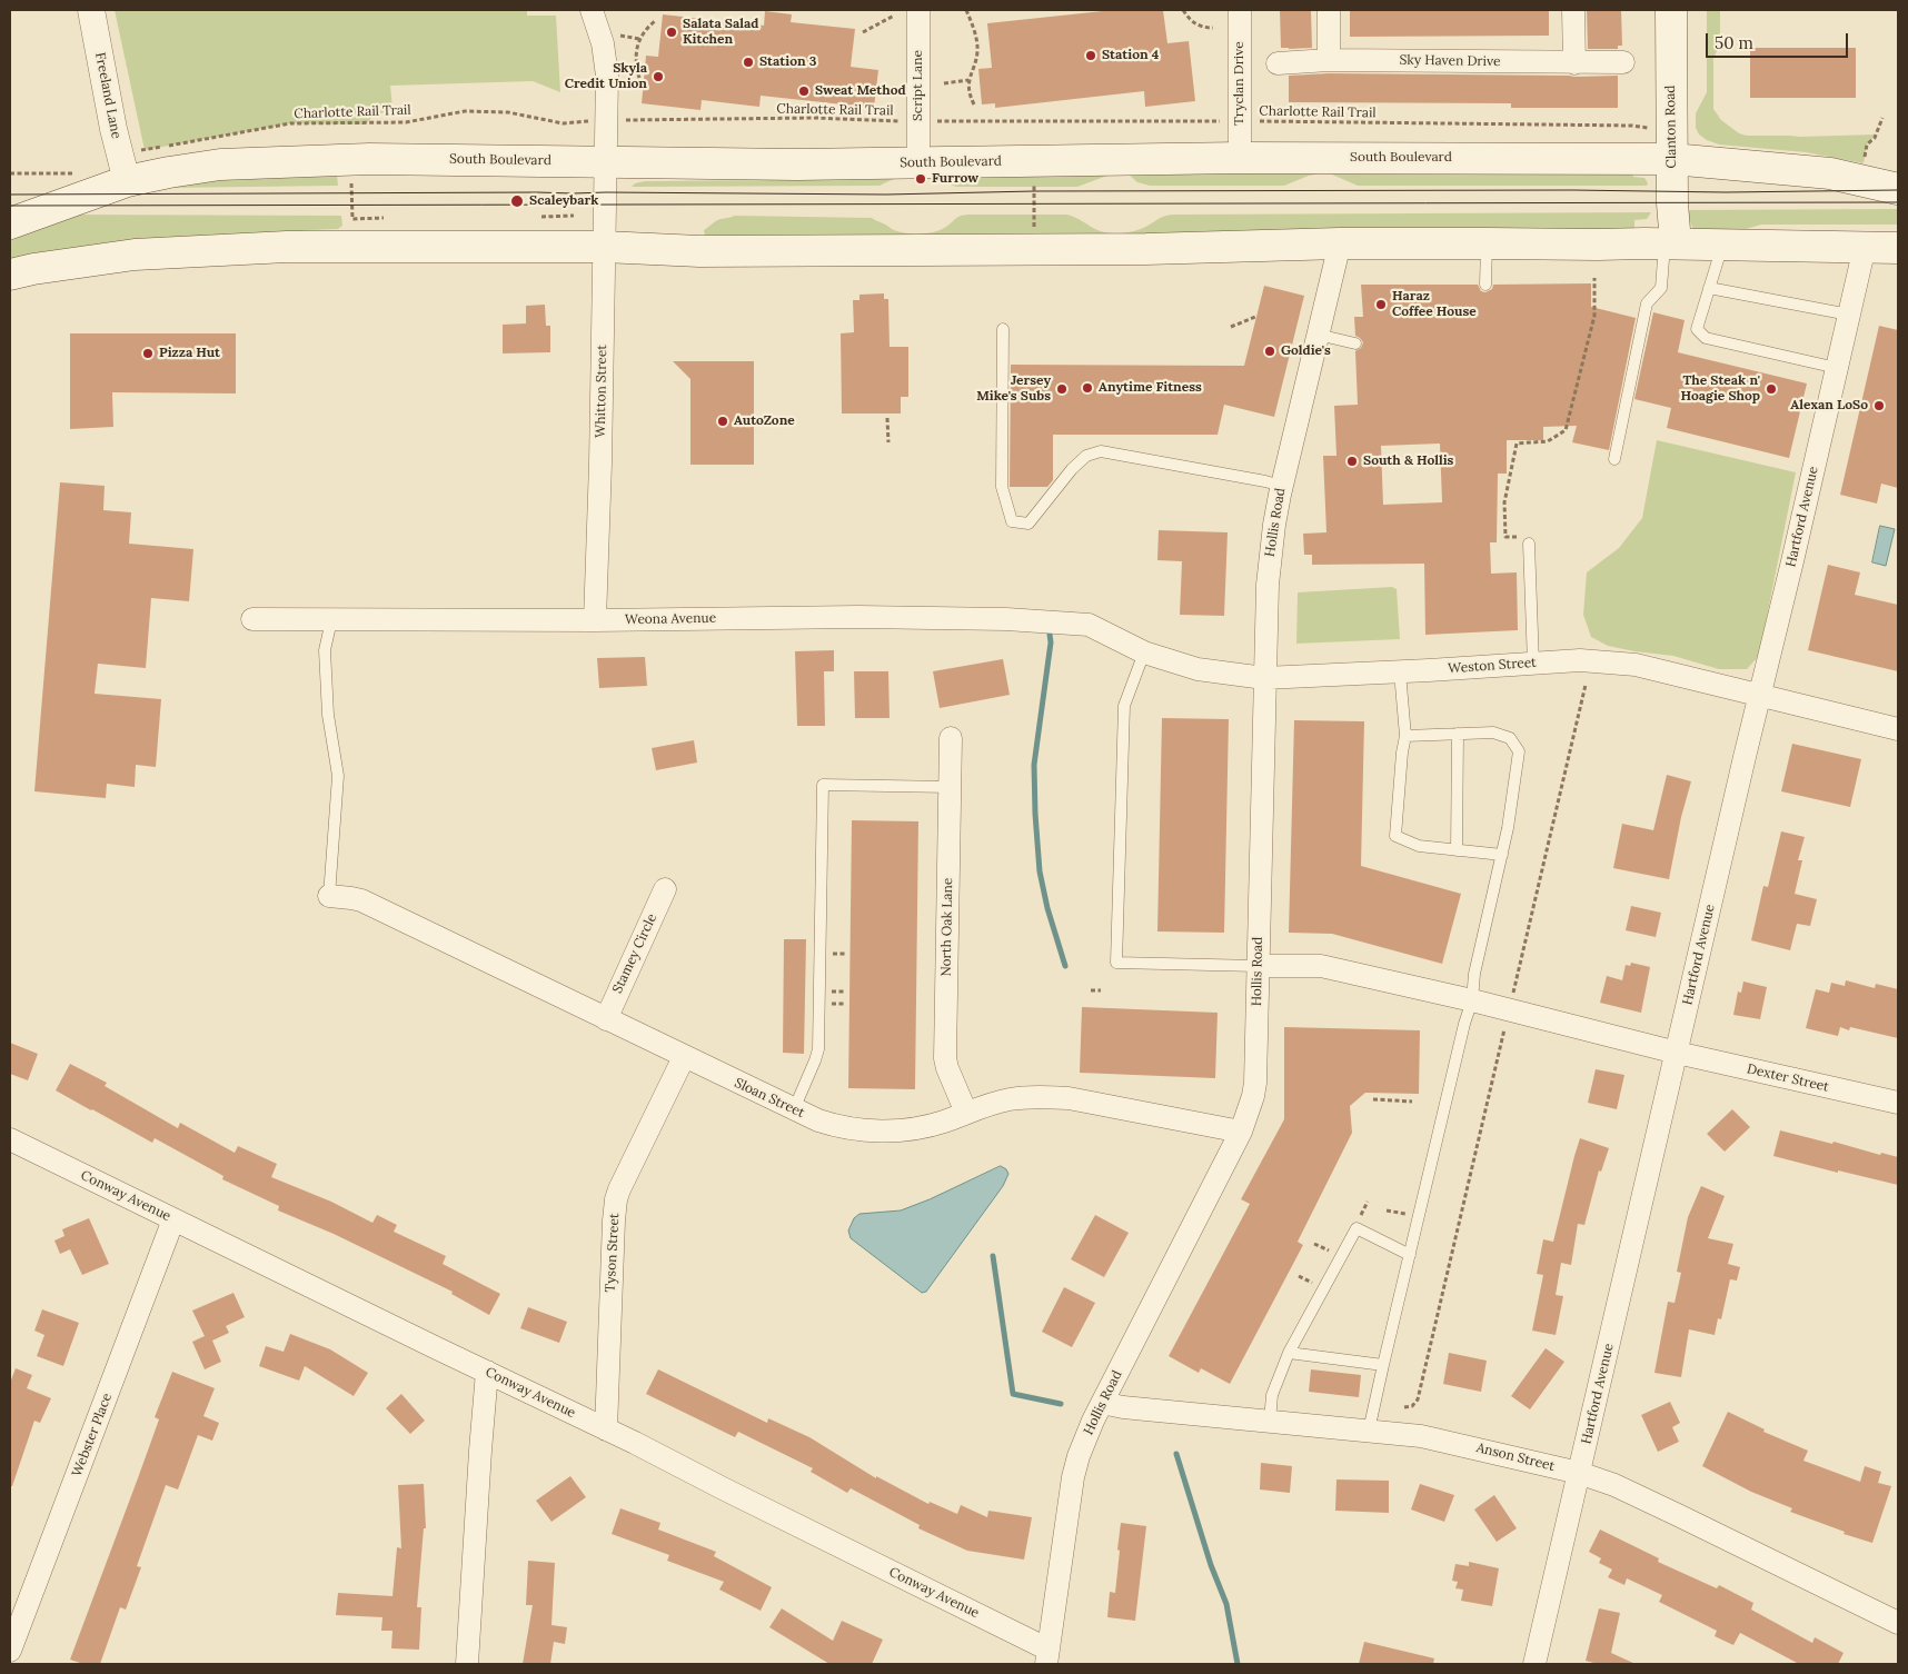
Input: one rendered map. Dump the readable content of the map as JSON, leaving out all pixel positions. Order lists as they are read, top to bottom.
{
  "streets": {
    "main road": ["Clanton Road", "South Boulevard"],
    "street": [
      "Sky Haven Drive",
      "Tryclan Drive",
      "Script Lane",
      "Freeland Lane",
      "Whitton Street",
      "Hartford Avenue",
      "Hollis Road",
      "Weona Avenue",
      "Weston Street",
      "North Oak Lane",
      "Stamey Circle",
      "Dexter Street",
      "Sloan Street",
      "Conway Avenue",
      "Tyson Street",
      "Webster Place",
      "Anson Street"
    ],
    "path": ["Charlotte Rail Trail"]
  },
  "crossings": [
    ["Tryclan Drive", "Charlotte Rail Trail"],
    ["Tryclan Drive", "South Boulevard"],
    ["Script Lane", "Charlotte Rail Trail"],
    ["Script Lane", "South Boulevard"],
    ["Freeland Lane", "Charlotte Rail Trail"],
    ["Freeland Lane", "South Boulevard"],
    ["Charlotte Rail Trail", "Clanton Road"],
    ["Charlotte Rail Trail", "South Boulevard"],
    ["Charlotte Rail Trail", "Whitton Street"],
    ["Clanton Road", "South Boulevard"],
    ["South Boulevard", "Whitton Street"],
    ["Whitton Street", "Weona Avenue"],
    ["Hartford Avenue", "Weston Street"],
    ["Hartford Avenue", "Dexter Street"],
    ["Hartford Avenue", "Anson Street"],
    ["Hollis Road", "Weston Street"],
    ["Hollis Road", "Dexter Street"],
    ["Hollis Road", "Sloan Street"],
    ["Hollis Road", "Conway Avenue"],
    ["Hollis Road", "Anson Street"],
    ["Weona Avenue", "Weston Street"],
    ["North Oak Lane", "Sloan Street"],
    ["Stamey Circle", "Sloan Street"],
    ["Sloan Street", "Tyson Street"],
    ["Conway Avenue", "Tyson Street"],
    ["Conway Avenue", "Webster Place"]
  ],
  "places": [
    "Salata Salad Kitchen",
    "Station 4",
    "Station 3",
    "Skyla Credit Union",
    "Sweat Method",
    "Furrow",
    "Scaleybark",
    "Haraz Coffee House",
    "Goldie's",
    "Pizza Hut",
    "Anytime Fitness",
    "Jersey Mike's Subs",
    "The Steak n' Hoagie Shop",
    "Alexan LoSo",
    "AutoZone",
    "South & Hollis"
  ],
  "scale_bar": "50 m"
}
